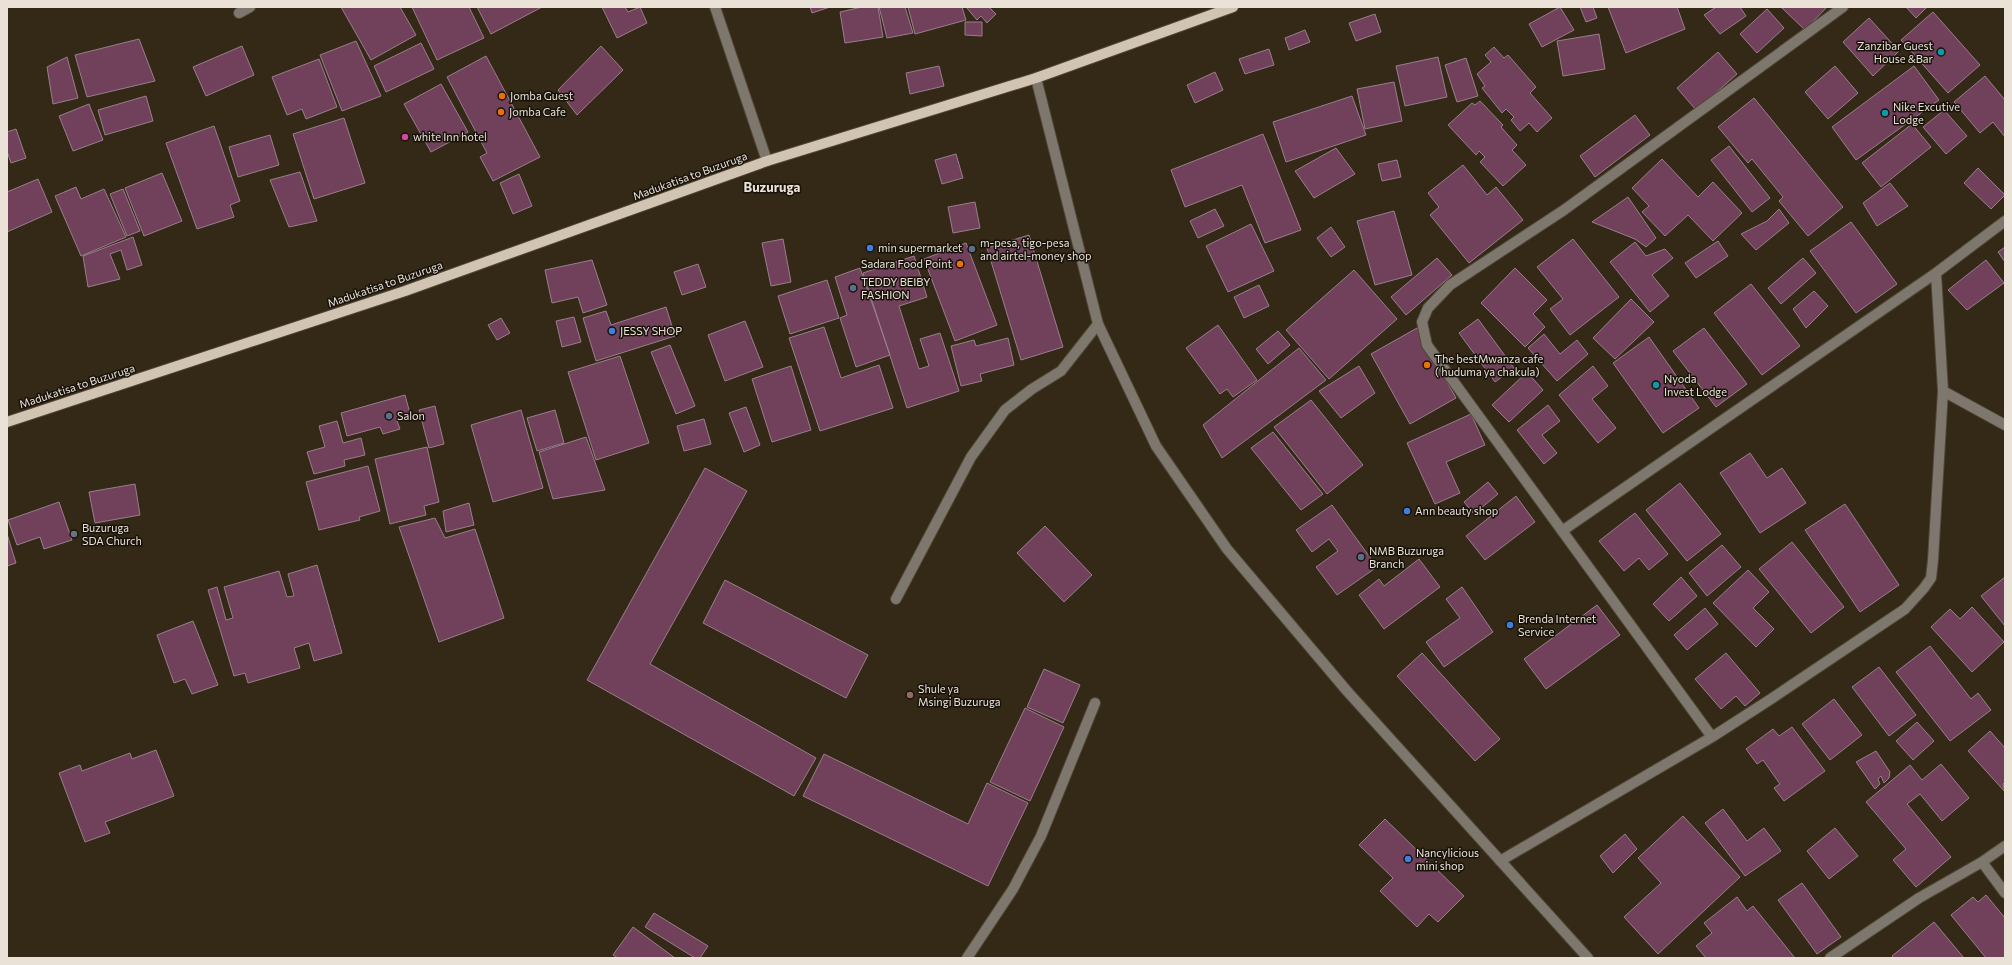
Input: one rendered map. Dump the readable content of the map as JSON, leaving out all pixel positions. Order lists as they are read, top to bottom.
{
  "streets": {
    "main road": ["Madukatisa to Buzuruga"]
  },
  "districts": ["Buzuruga"],
  "places": [
    "Zanzibar Guest House &Bar",
    "Jomba Guest",
    "Jomba Cafe",
    "Nike Excutive Lodge",
    "white Inn hotel",
    "min supermarket",
    "m-pesa, tigo-pesa and airtel-money shop",
    "Sadara Food Point",
    "TEDDY BEIBY FASHION",
    "JESSY SHOP",
    "The bestMwanza cafe ( huduma ya chakula)",
    "Nyoda Invest Lodge",
    "Salon",
    "Ann beauty shop",
    "Buzuruga SDA Church",
    "NMB Buzuruga Branch",
    "Brenda Internet Service",
    "Shule ya Msingi Buzuruga",
    "Nancylicious mini shop"
  ]
}
